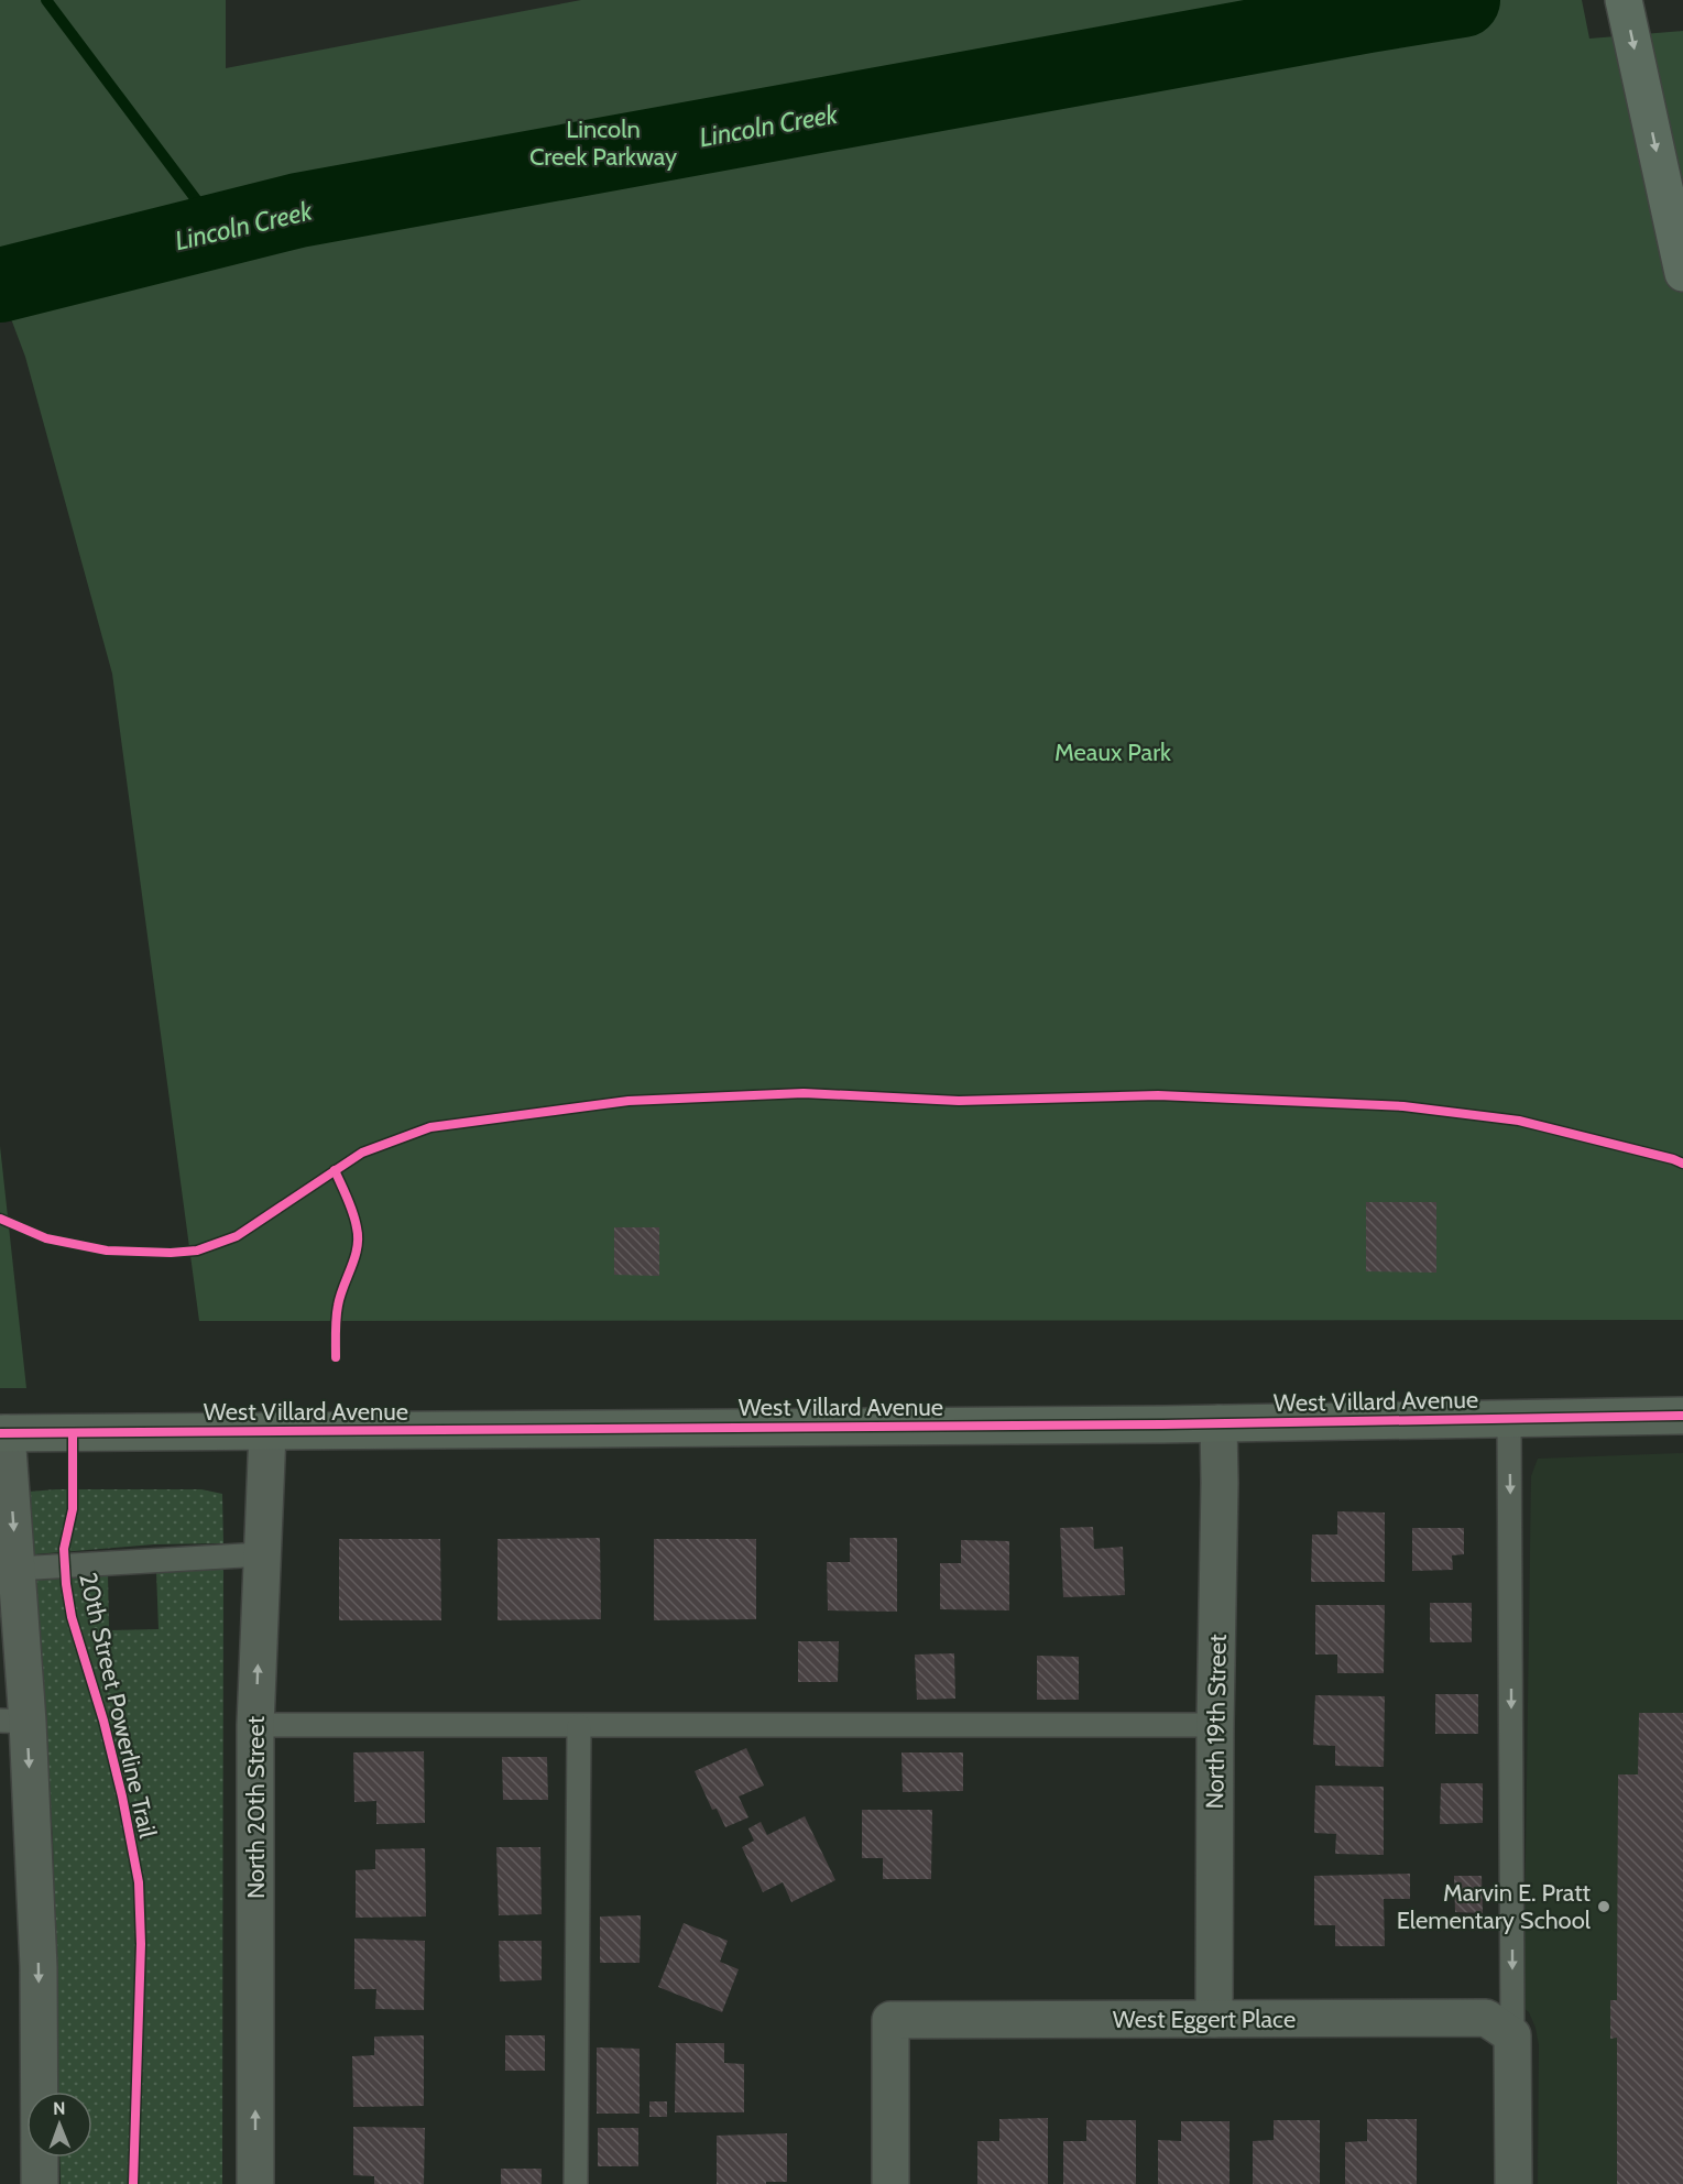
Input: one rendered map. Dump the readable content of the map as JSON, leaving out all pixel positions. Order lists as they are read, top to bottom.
{
  "streets": {
    "street": [
      "West Villard Avenue",
      "North 19th Street",
      "North 20th Street",
      "West Eggert Place"
    ],
    "cycle path": ["20th Street Powerline Trail"]
  },
  "crossings": [
    ["West Villard Avenue", "North 19th Street"],
    ["West Villard Avenue", "North 20th Street"],
    ["North 19th Street", "West Eggert Place"]
  ],
  "water": ["Lincoln Creek"],
  "parks": ["Lincoln Creek Parkway", "Meaux Park"],
  "places": ["Marvin E. Pratt Elementary School"],
  "north": "top"
}
